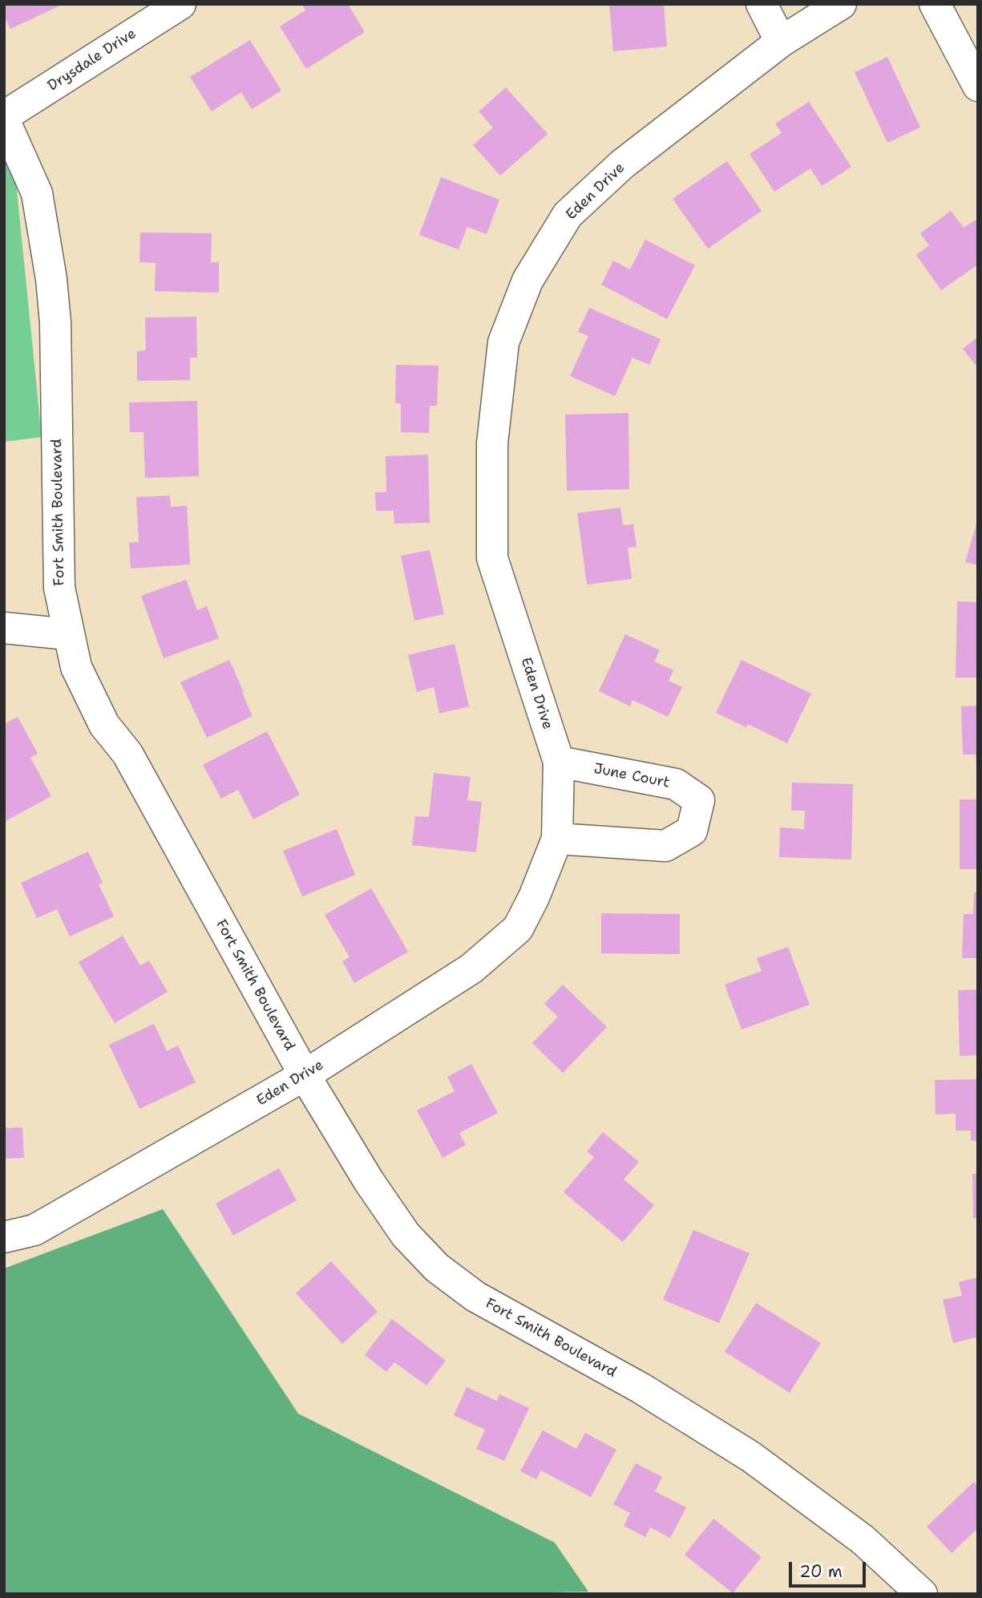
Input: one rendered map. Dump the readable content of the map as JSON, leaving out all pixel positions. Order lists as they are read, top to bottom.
{
  "streets": {
    "street": [
      "Drysdale Drive",
      "Eden Drive",
      "Fort Smith Boulevard",
      "June Court"
    ]
  },
  "crossings": [
    ["Drysdale Drive", "Fort Smith Boulevard"],
    ["Eden Drive", "Fort Smith Boulevard"],
    ["Eden Drive", "June Court"]
  ],
  "scale_bar": "20 m"
}
